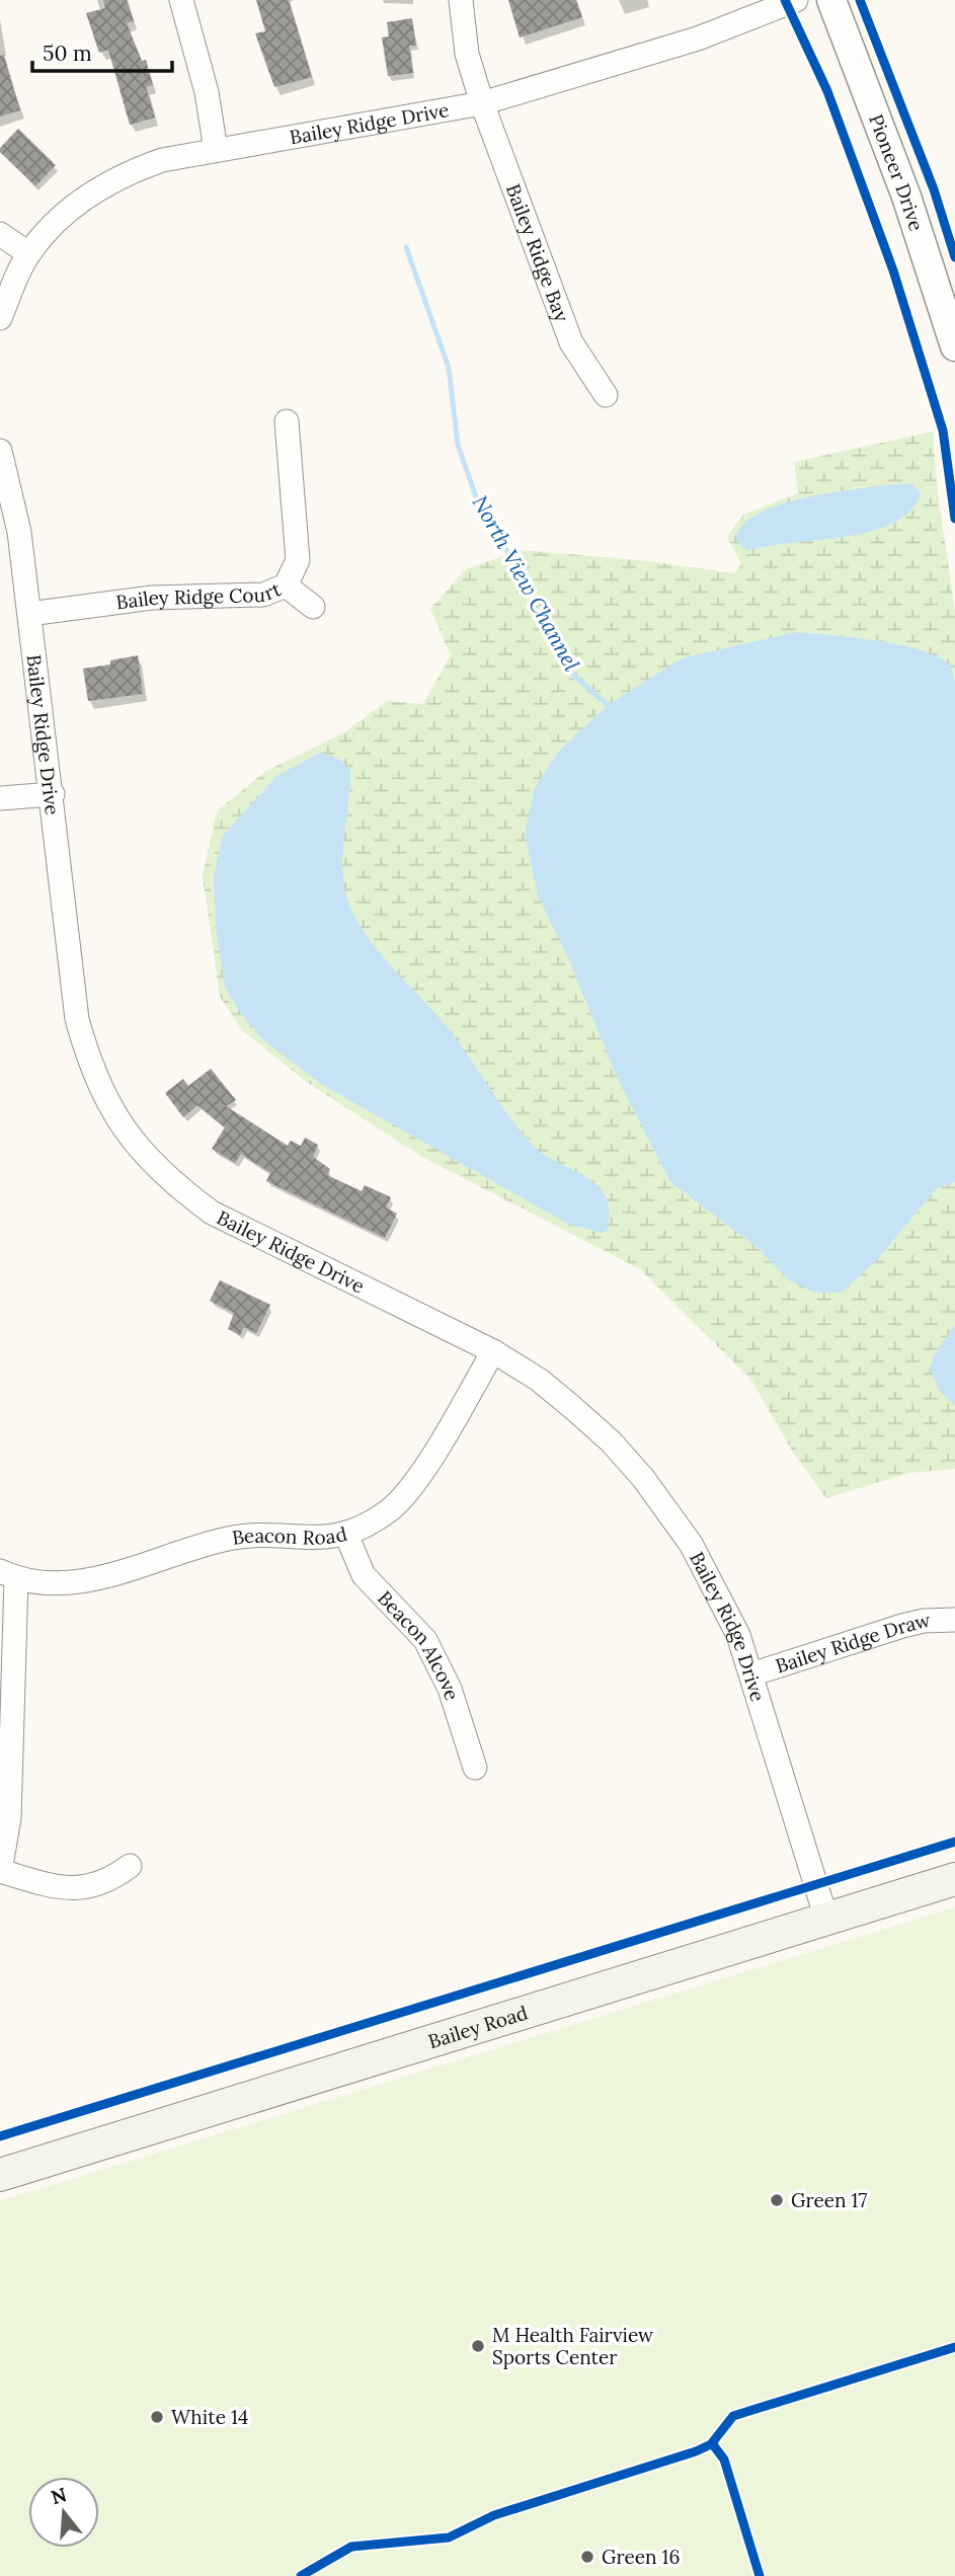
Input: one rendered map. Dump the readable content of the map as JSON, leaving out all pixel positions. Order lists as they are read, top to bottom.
{
  "streets": {
    "main road": ["Bailey Road"],
    "street": [
      "Bailey Ridge Drive",
      "Pioneer Drive",
      "Bailey Ridge Bay",
      "Bailey Ridge Court",
      "Beacon Road",
      "Bailey Ridge Draw",
      "Beacon Alcove"
    ]
  },
  "crossings": [
    ["Bailey Ridge Drive", "Bailey Ridge Bay"],
    ["Bailey Ridge Drive", "Bailey Ridge Court"],
    ["Bailey Ridge Drive", "Beacon Road"],
    ["Bailey Ridge Drive", "Bailey Ridge Draw"],
    ["Bailey Ridge Drive", "Bailey Road"],
    ["Beacon Road", "Beacon Alcove"]
  ],
  "water": ["North View Channel"],
  "places": [
    "Green 17",
    "M Health Fairview Sports Center",
    "White 14",
    "Green 16"
  ],
  "scale_bar": "50 m",
  "north": "top"
}
